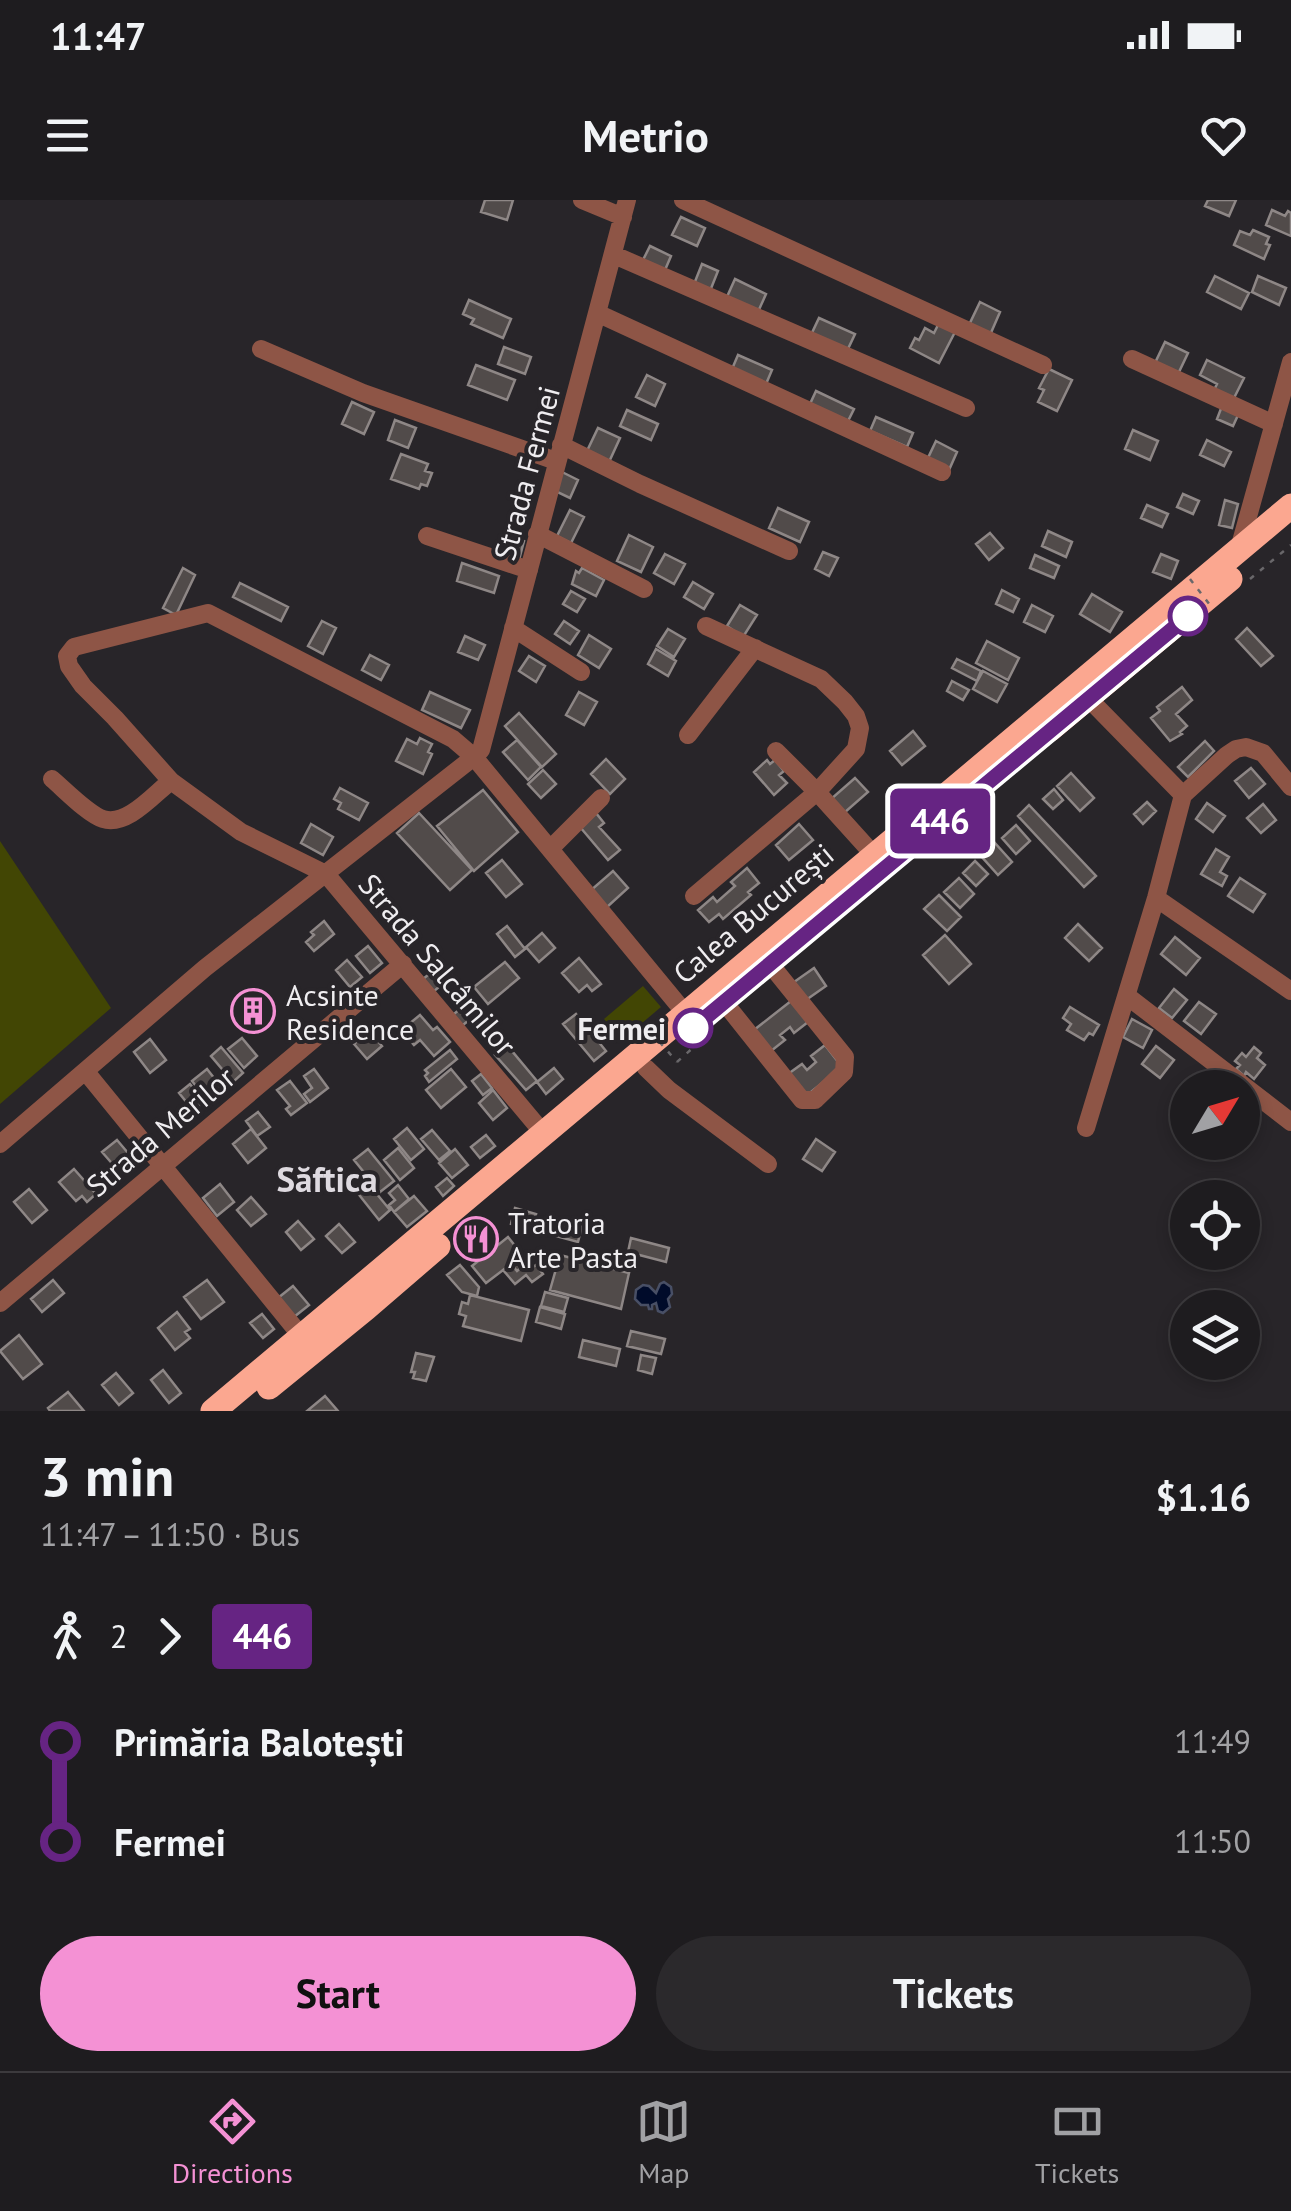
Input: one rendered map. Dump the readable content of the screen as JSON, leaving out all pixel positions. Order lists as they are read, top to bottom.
{
  "streets": {
    "highway": ["Calea București"],
    "street": ["Strada Fermei", "Strada Salcâmilor", "Strada Merilor"]
  },
  "crossings": [
    ["Strada Fermei", "Strada Salcâmilor"],
    ["Calea București", "Strada Salcâmilor"],
    ["Strada Salcâmilor", "Strada Merilor"]
  ],
  "districts": ["Săftica"],
  "places": {
    "building": ["Acsinte Residence"],
    "other": ["Fermei"],
    "restaurant": ["Tratoria Arte Pasta"]
  },
  "lines": ["bus line 446"],
  "north": "top right",
  "page": {
    "status": "11:47",
    "header": "Metrio",
    "on_map": "446",
    "heading": ["3 min", "11:47 – 11:50 · Bus", "$1.16"],
    "legs": ["2", "446"],
    "list": [
      {
        "name": "Primăria Balotești",
        "value": "11:49"
      },
      {
        "name": "Fermei",
        "value": "11:50"
      }
    ],
    "buttons": ["Start", "Tickets"],
    "tabs": ["Directions", "Map", "Tickets"]
  }
}
